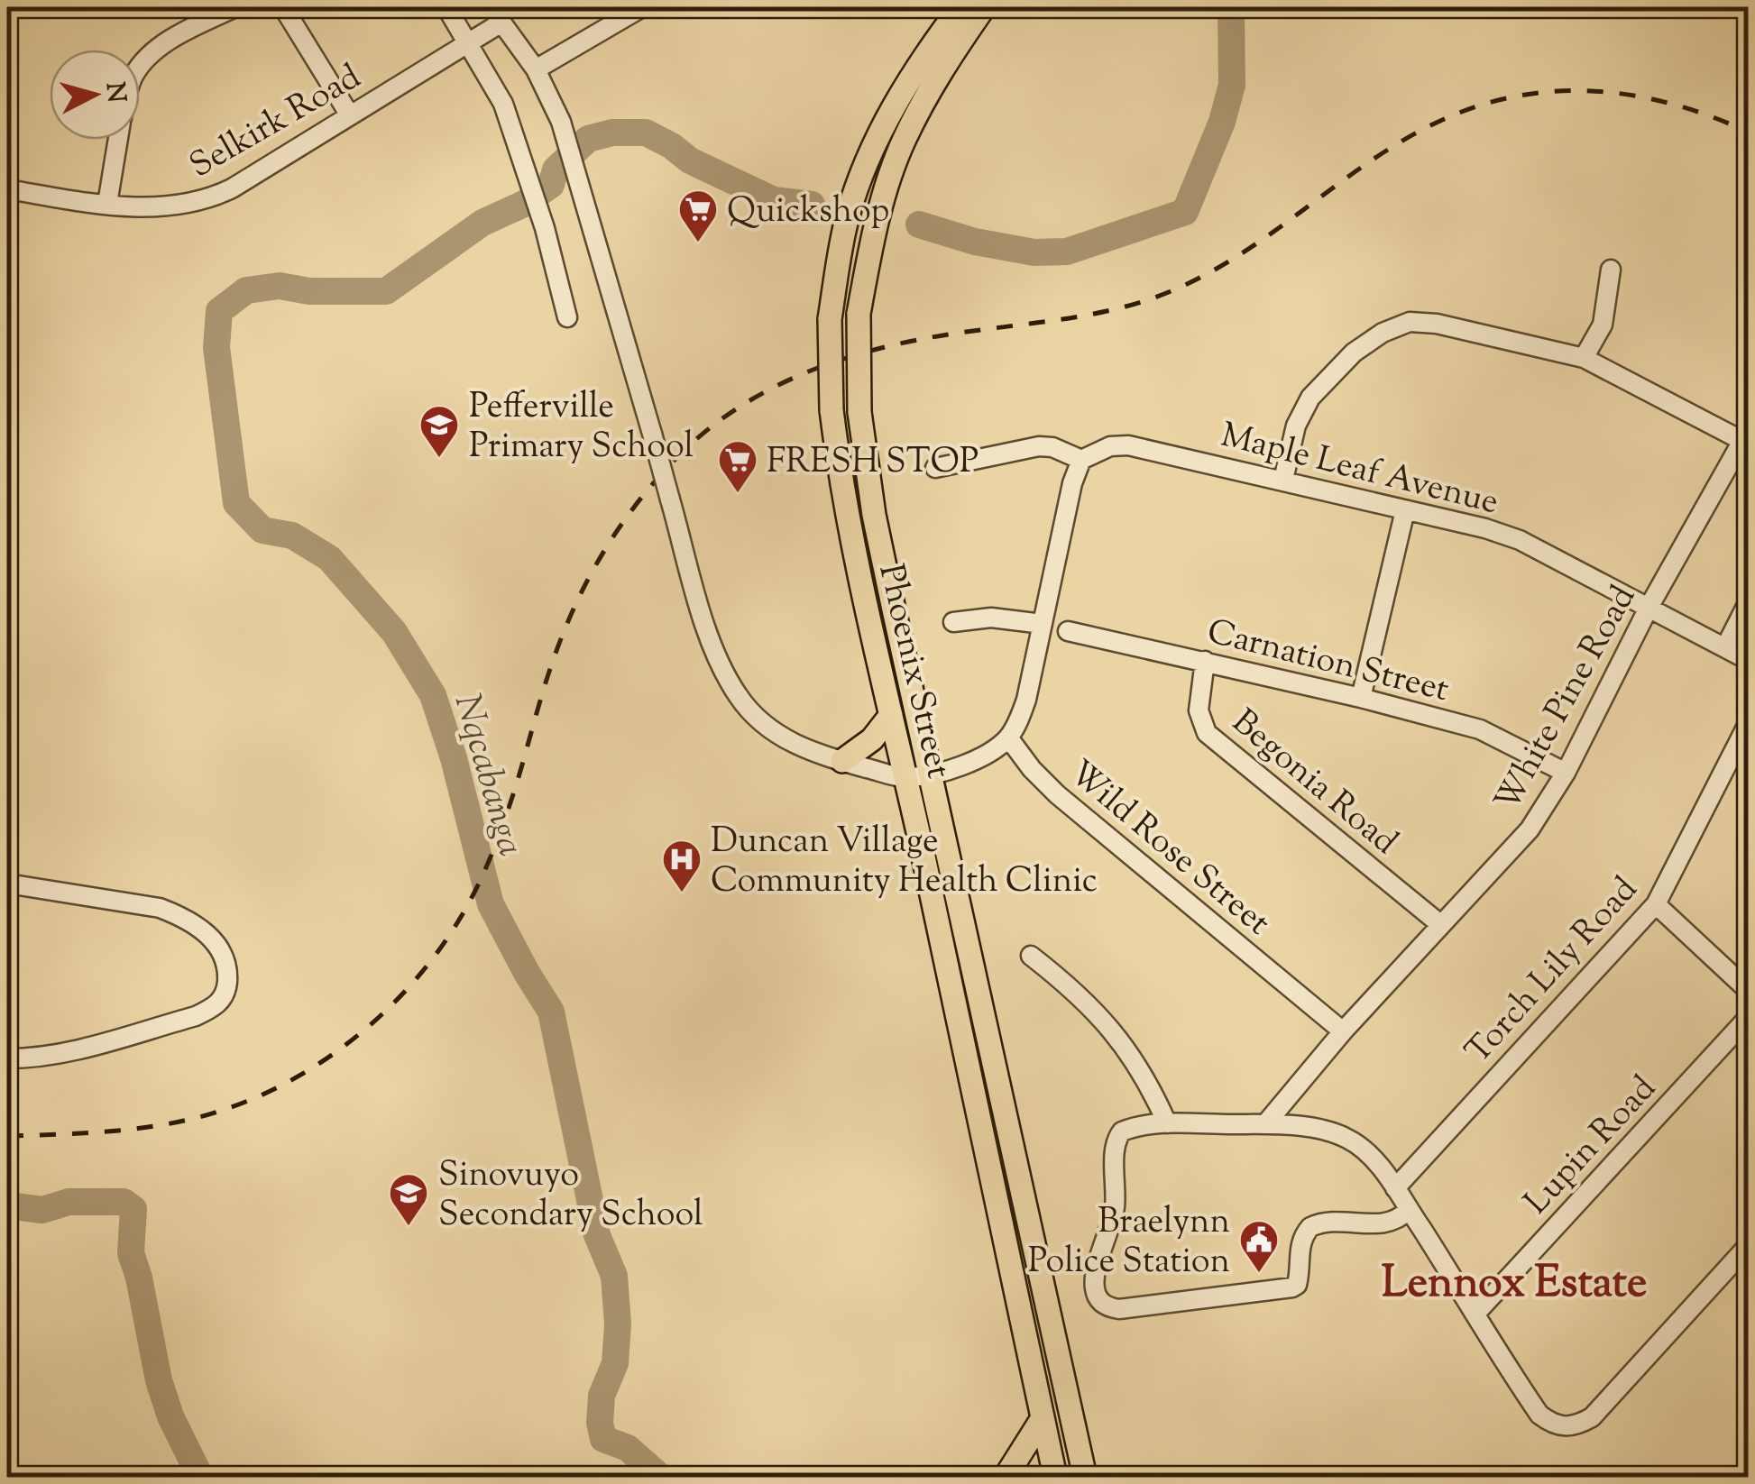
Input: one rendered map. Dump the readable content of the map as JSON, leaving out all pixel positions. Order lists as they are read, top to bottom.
{
  "streets": {
    "main road": ["Phoenix Street"],
    "street": [
      "Selkirk Road",
      "Maple Leaf Avenue",
      "Carnation Street",
      "White Pine Road",
      "Begonia Road",
      "Wild Rose Street",
      "Torch Lily Road",
      "Lupin Road"
    ]
  },
  "crossings": [
    ["Maple Leaf Avenue", "White Pine Road"],
    ["Carnation Street", "White Pine Road"],
    ["Carnation Street", "Begonia Road"],
    ["White Pine Road", "Begonia Road"],
    ["White Pine Road", "Wild Rose Street"]
  ],
  "districts": ["Lennox Estate"],
  "water": ["Nqcabanga"],
  "places": {
    "supermarket": ["Quickshop", "FRESH STOP"],
    "school or university": ["Pefferville Primary School", "Sinovuyo Secondary School"],
    "hospital": ["Duncan Village Community Health Clinic"],
    "public building": ["Braelynn Police Station"]
  },
  "north": "right"
}
